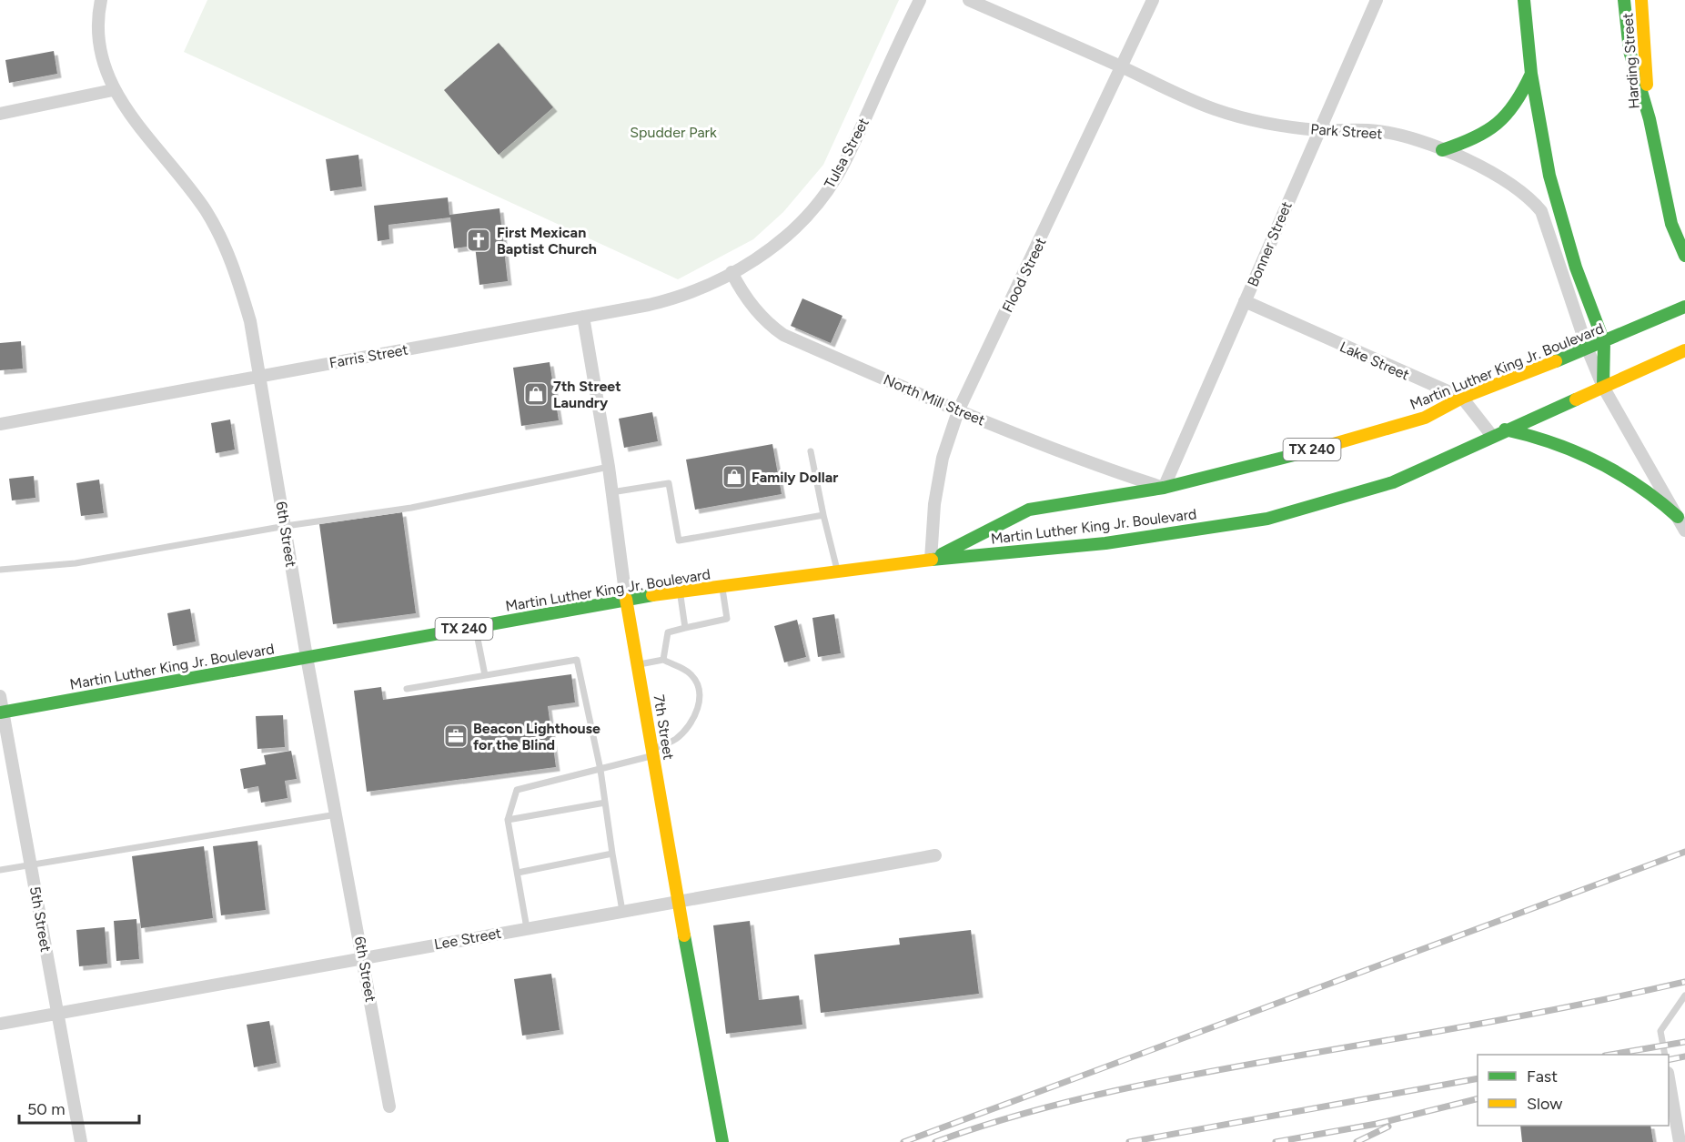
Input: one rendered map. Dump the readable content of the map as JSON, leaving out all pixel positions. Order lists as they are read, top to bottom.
{
  "streets": {
    "main road": [
      "Harding Street",
      "Martin Luther King Jr. Boulevard",
      "TX 240",
      "7th Street"
    ],
    "street": [
      "Park Street",
      "Tulsa Street",
      "Bonner Street",
      "Flood Street",
      "Farris Street",
      "Lake Street",
      "North Mill Street",
      "6th Street",
      "5th Street",
      "Lee Street"
    ]
  },
  "crossings": [
    ["Park Street", "Bonner Street"],
    ["Park Street", "Flood Street"],
    ["Park Street", "Martin Luther King Jr. Boulevard"],
    ["Tulsa Street", "Farris Street"],
    ["Tulsa Street", "North Mill Street"],
    ["Bonner Street", "Lake Street"],
    ["Bonner Street", "Martin Luther King Jr. Boulevard"],
    ["Bonner Street", "North Mill Street"],
    ["Flood Street", "Martin Luther King Jr. Boulevard"],
    ["Flood Street", "North Mill Street"],
    ["Farris Street", "North Mill Street"],
    ["Farris Street", "6th Street"],
    ["Farris Street", "7th Street"],
    ["Lake Street", "Martin Luther King Jr. Boulevard"],
    ["Martin Luther King Jr. Boulevard", "North Mill Street"],
    ["Martin Luther King Jr. Boulevard", "6th Street"],
    ["Martin Luther King Jr. Boulevard", "7th Street"],
    ["Martin Luther King Jr. Boulevard", "5th Street"],
    ["6th Street", "Lee Street"],
    ["7th Street", "Lee Street"],
    ["5th Street", "Lee Street"]
  ],
  "parks": ["Spudder Park"],
  "places": {
    "church": ["First Mexican Baptist Church"],
    "shop": ["7th Street Laundry", "Family Dollar"],
    "office": ["Beacon Lighthouse for the Blind"]
  },
  "legend": ["Fast", "Slow"],
  "scale_bar": "50 m"
}
